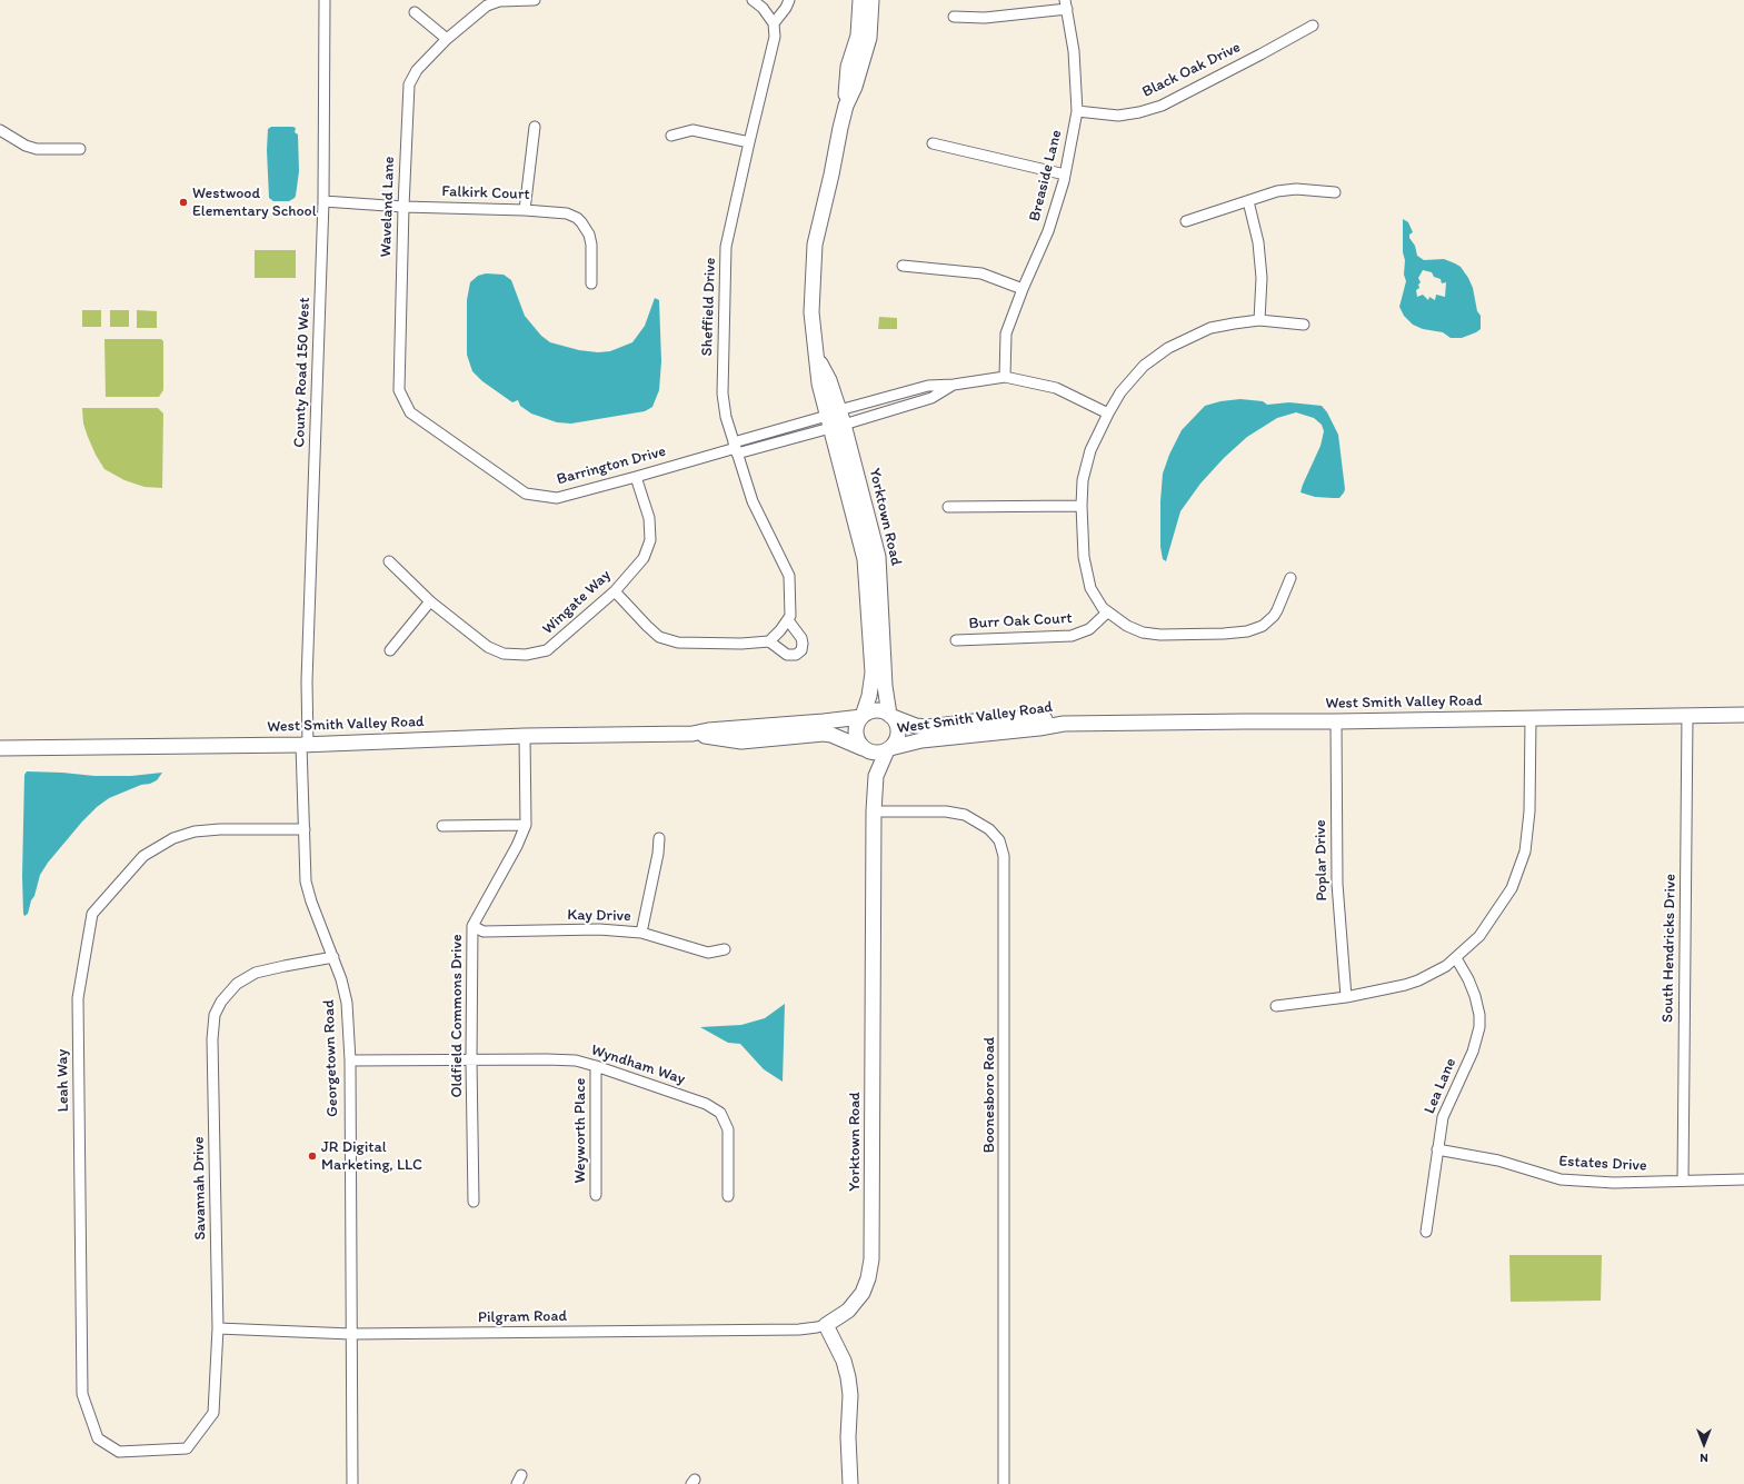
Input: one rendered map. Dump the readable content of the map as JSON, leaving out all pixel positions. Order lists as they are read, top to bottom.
{
  "streets": {
    "main road": ["Yorktown Road", "West Smith Valley Road"],
    "street": [
      "Black Oak Drive",
      "Breaside Lane",
      "Falkirk Court",
      "Waveland Lane",
      "Sheffield Drive",
      "County Road 150 West",
      "Barrington Drive",
      "Wingate Way",
      "Burr Oak Court",
      "Poplar Drive",
      "Kay Drive",
      "South Hendricks Drive",
      "Oldfield Commons Drive",
      "Georgetown Road",
      "Wyndham Way",
      "Leah Way",
      "Lea Lane",
      "Boonesboro Road",
      "Weyworth Place",
      "Estates Drive",
      "Savannah Drive",
      "Pilgram Road"
    ]
  },
  "crossings": [
    ["Black Oak Drive", "Breaside Lane"],
    ["Falkirk Court", "Waveland Lane"],
    ["Falkirk Court", "County Road 150 West"],
    ["Waveland Lane", "Barrington Drive"],
    ["Sheffield Drive", "Barrington Drive"],
    ["County Road 150 West", "West Smith Valley Road"],
    ["County Road 150 West", "Georgetown Road"],
    ["Barrington Drive", "Yorktown Road"],
    ["Barrington Drive", "Wingate Way"],
    ["Yorktown Road", "West Smith Valley Road"],
    ["Yorktown Road", "Boonesboro Road"],
    ["Yorktown Road", "Pilgram Road"],
    ["West Smith Valley Road", "Poplar Drive"],
    ["West Smith Valley Road", "South Hendricks Drive"],
    ["West Smith Valley Road", "Oldfield Commons Drive"],
    ["West Smith Valley Road", "Georgetown Road"],
    ["Kay Drive", "Oldfield Commons Drive"],
    ["South Hendricks Drive", "Estates Drive"],
    ["Oldfield Commons Drive", "Wyndham Way"],
    ["Georgetown Road", "Wyndham Way"],
    ["Georgetown Road", "Leah Way"],
    ["Georgetown Road", "Savannah Drive"],
    ["Georgetown Road", "Pilgram Road"],
    ["Wyndham Way", "Weyworth Place"],
    ["Leah Way", "Savannah Drive"],
    ["Lea Lane", "Estates Drive"],
    ["Savannah Drive", "Pilgram Road"]
  ],
  "places": ["Westwood Elementary School", "JR Digital Marketing, LLC"],
  "north": "bottom"
}
